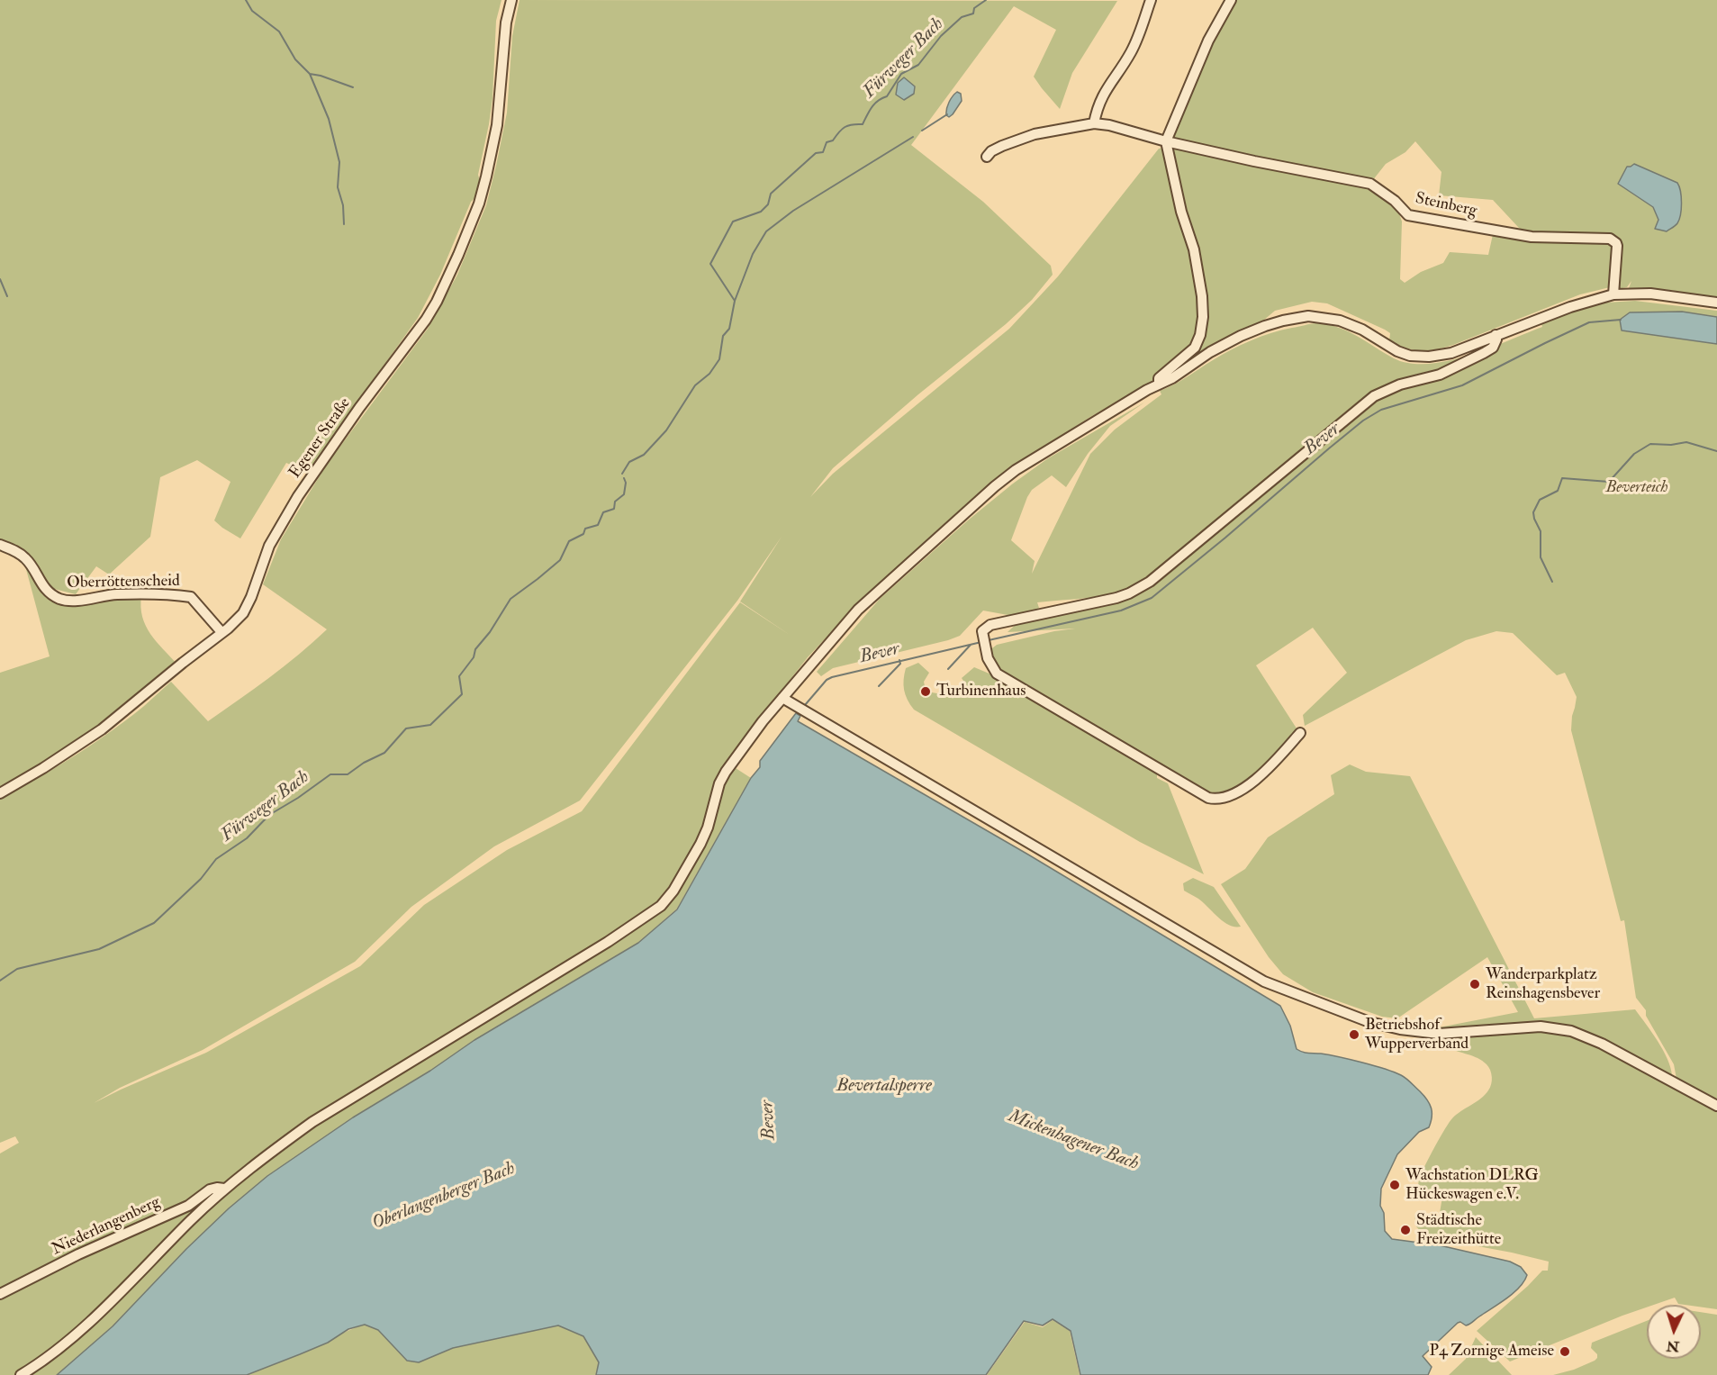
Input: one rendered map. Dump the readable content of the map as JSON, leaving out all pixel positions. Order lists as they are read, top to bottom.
{
  "streets": {
    "street": [
      "Steinberg",
      "Egener Straße",
      "Oberröttenscheid",
      "Niederlangenberg"
    ]
  },
  "crossings": [
    ["Egener Straße", "Oberröttenscheid"]
  ],
  "water": [
    "Fürweger Bach",
    "Bever",
    "Bevertalsperre",
    "Mickenhagener Bach",
    "Oberlangenberger Bach"
  ],
  "parks": ["Beverteich"],
  "places": [
    "Turbinenhaus",
    "Wanderparkplatz Reinshagensbever",
    "Betriebshof Wupperverband",
    "Wachstation DLRG Hückeswagen e.V.",
    "Städtische Freizeithütte",
    "P4 Zornige Ameise"
  ],
  "north": "bottom"
}
